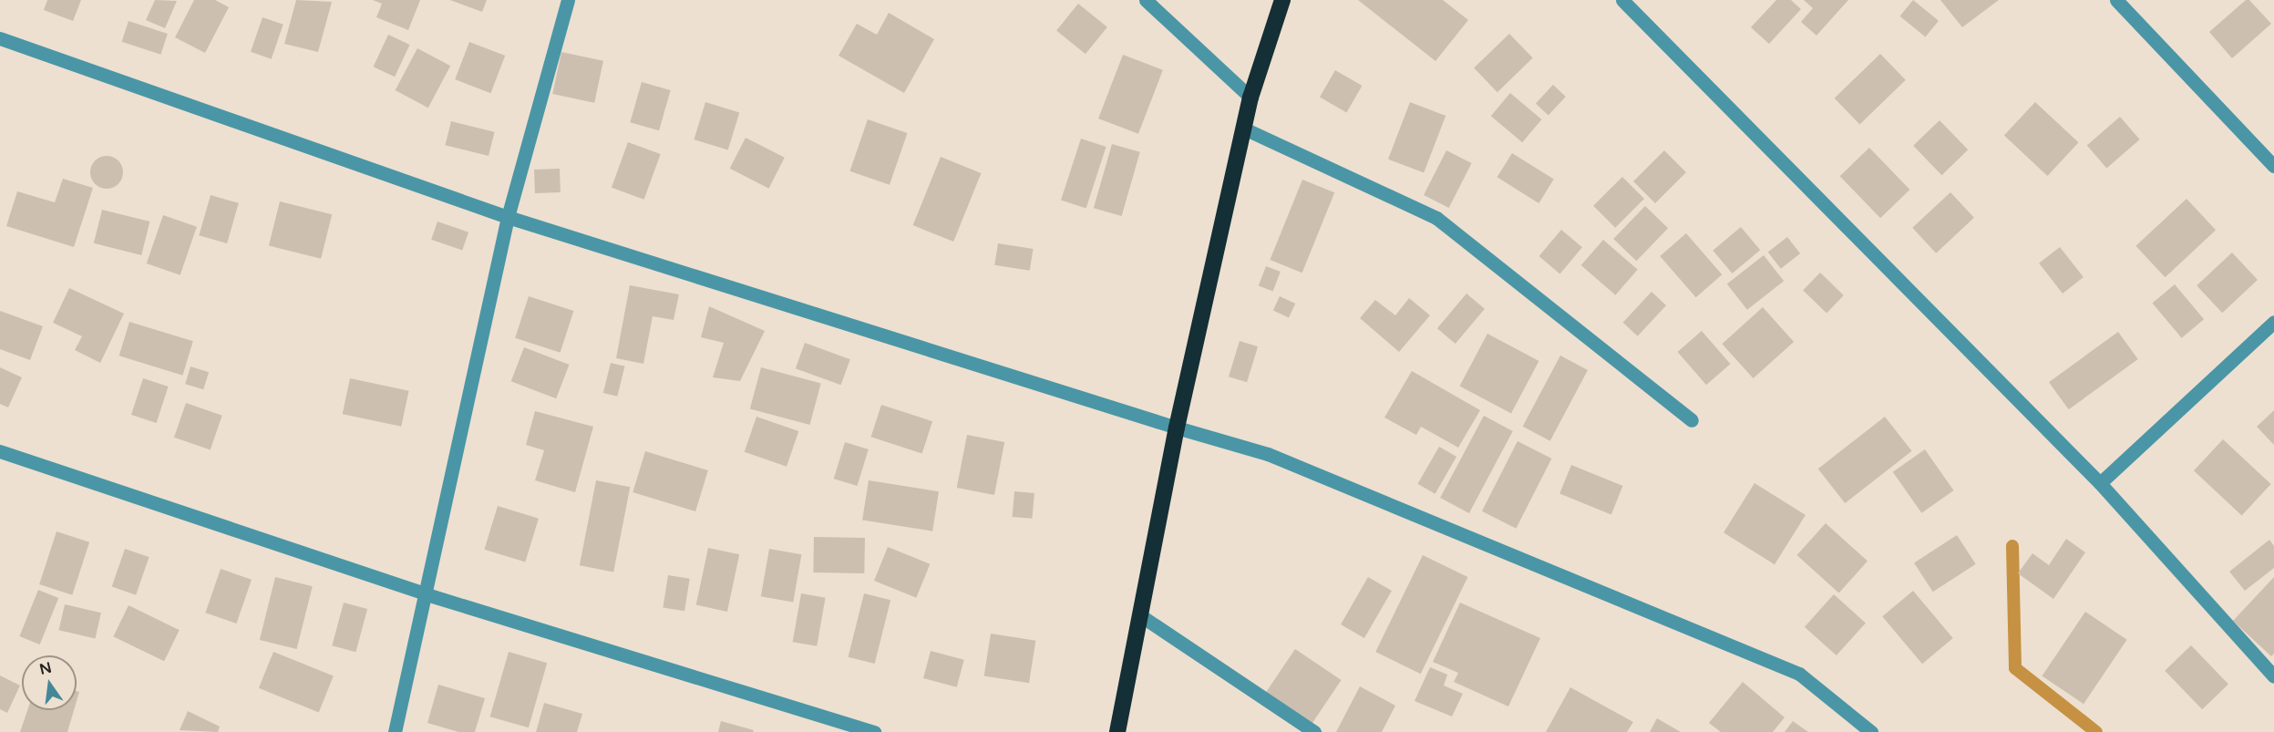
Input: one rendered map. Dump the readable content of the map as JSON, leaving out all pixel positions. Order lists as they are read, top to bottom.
{
  "north": "top"
}
